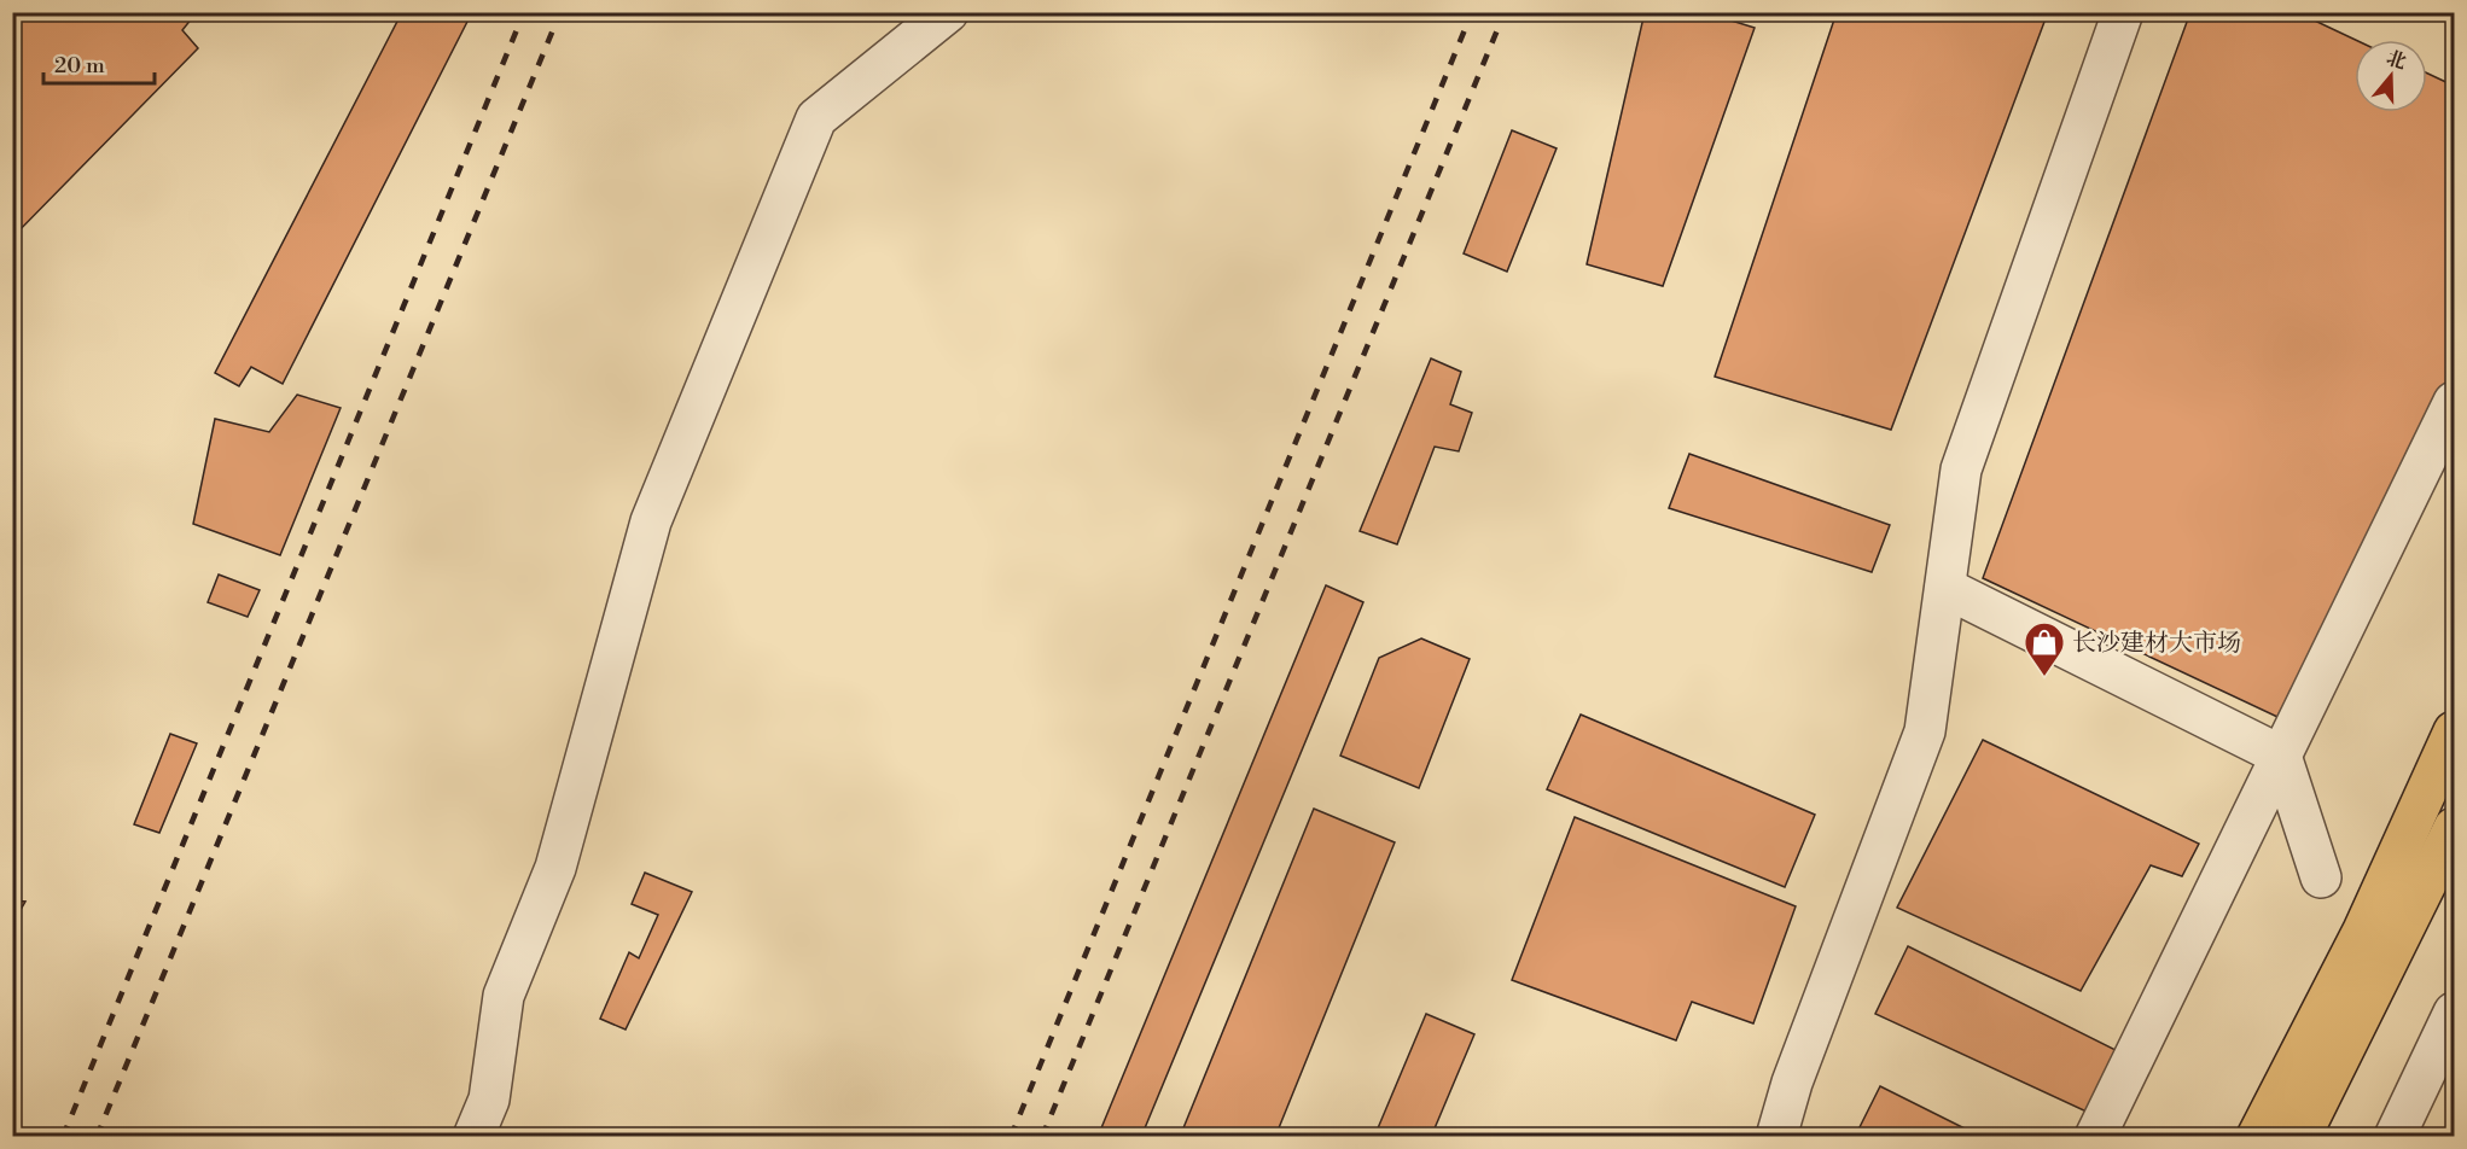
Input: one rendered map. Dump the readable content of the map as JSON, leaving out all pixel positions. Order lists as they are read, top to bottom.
{
  "places": {
    "shop": ["长沙建材大市场"]
  },
  "scale_bar": "20 m",
  "north": "top"
}
